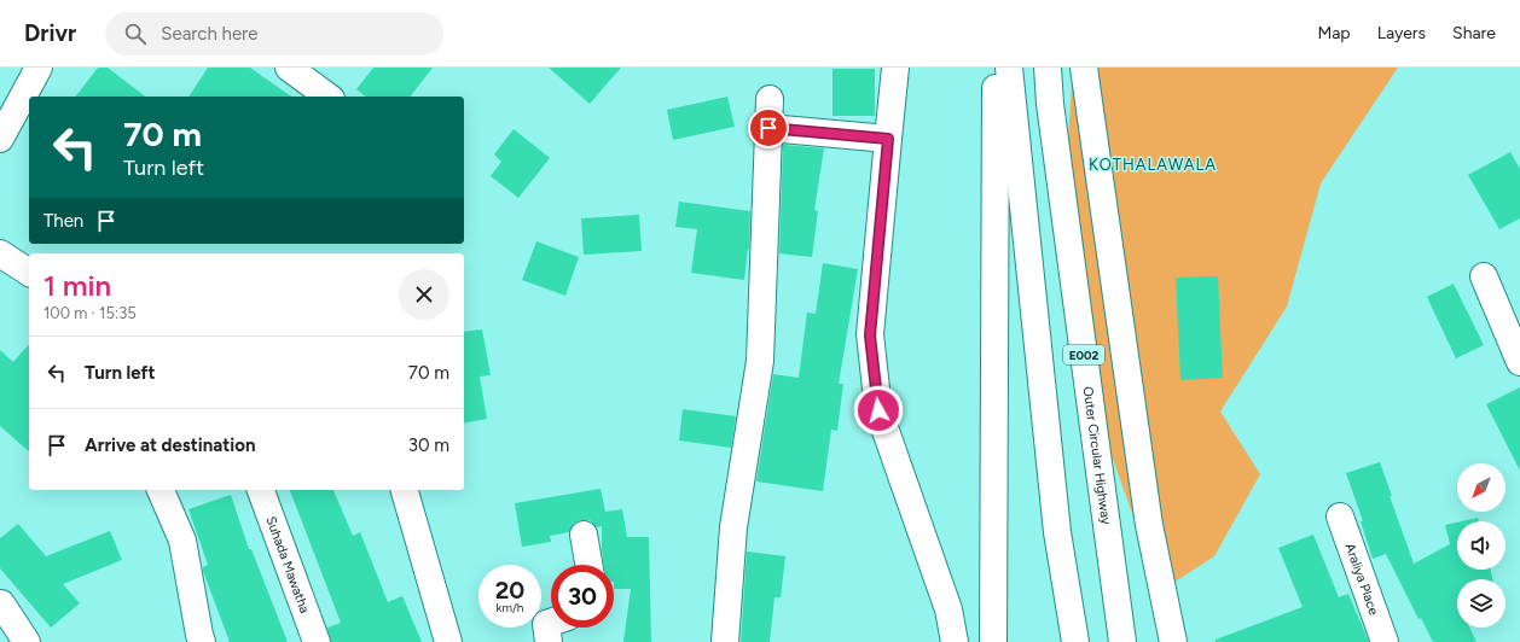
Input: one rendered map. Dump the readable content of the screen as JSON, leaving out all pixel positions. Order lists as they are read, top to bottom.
{
  "streets": {
    "main road": [
      "E002",
      "Outer Circular Highway",
      "Suhada Mawatha",
      "Araliya Place"
    ]
  },
  "districts": ["KOTHALAWALA"],
  "north": "bottom left",
  "page": {
    "header": "Drivr",
    "search": "Search here",
    "nav": ["Map", "Layers", "Share"],
    "turn": ["70 m", "Turn left"],
    "then": "Then",
    "heading": ["1 min", "100 m · 15:35"],
    "list": [
      {
        "name": "Turn left",
        "value": "70 m"
      },
      {
        "name": "Arrive at destination",
        "value": "30 m"
      }
    ],
    "speed": "20 km/h",
    "limit": "30"
  }
}
